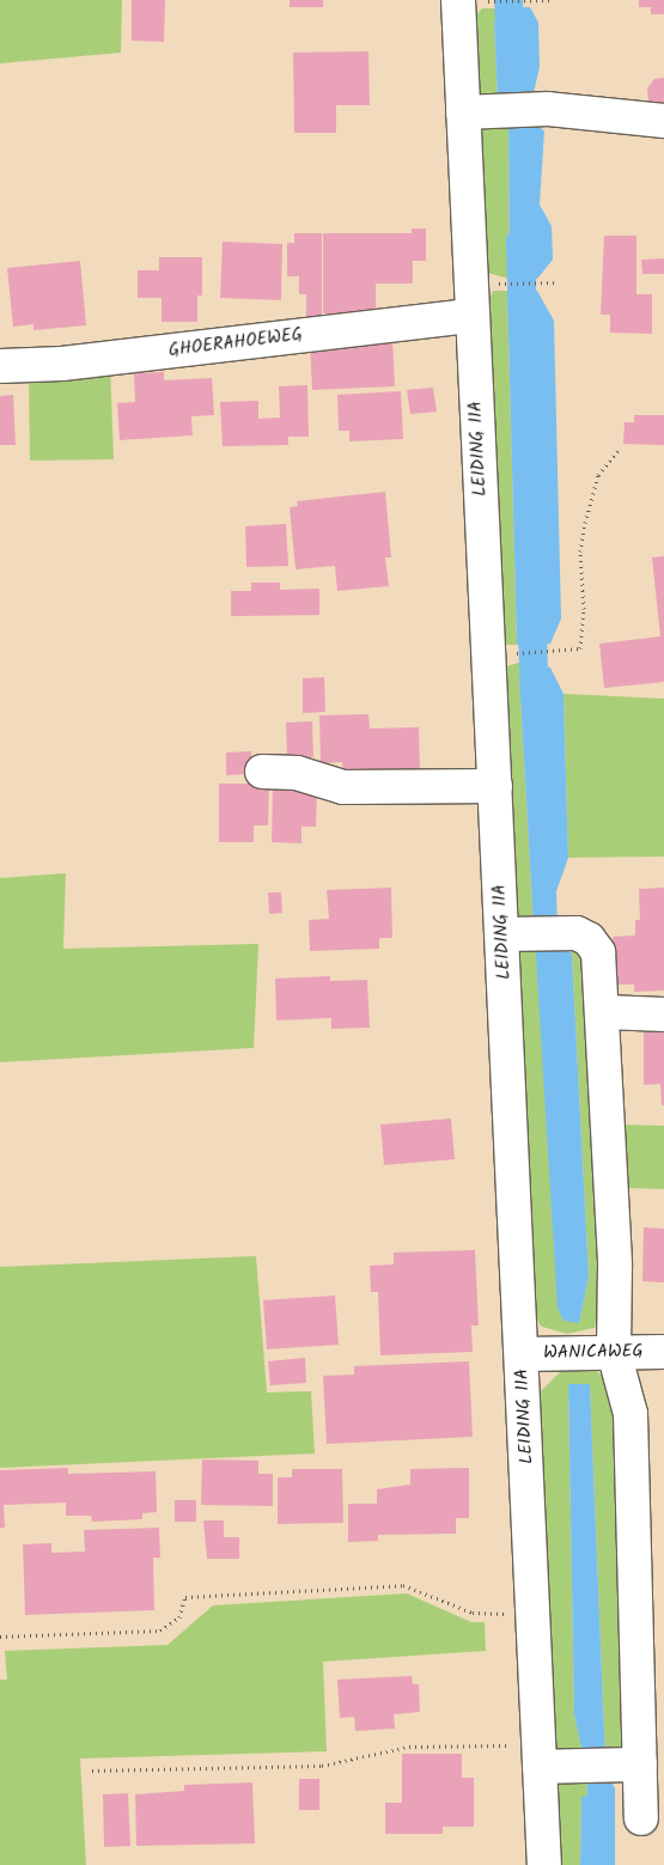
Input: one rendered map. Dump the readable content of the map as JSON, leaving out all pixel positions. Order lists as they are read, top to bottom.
{
  "streets": {
    "street": ["GHOERAHOEWEG", "LEIDING 11A", "WANICAWEG"]
  },
  "crossings": [
    ["GHOERAHOEWEG", "LEIDING 11A"],
    ["LEIDING 11A", "WANICAWEG"]
  ]
}
